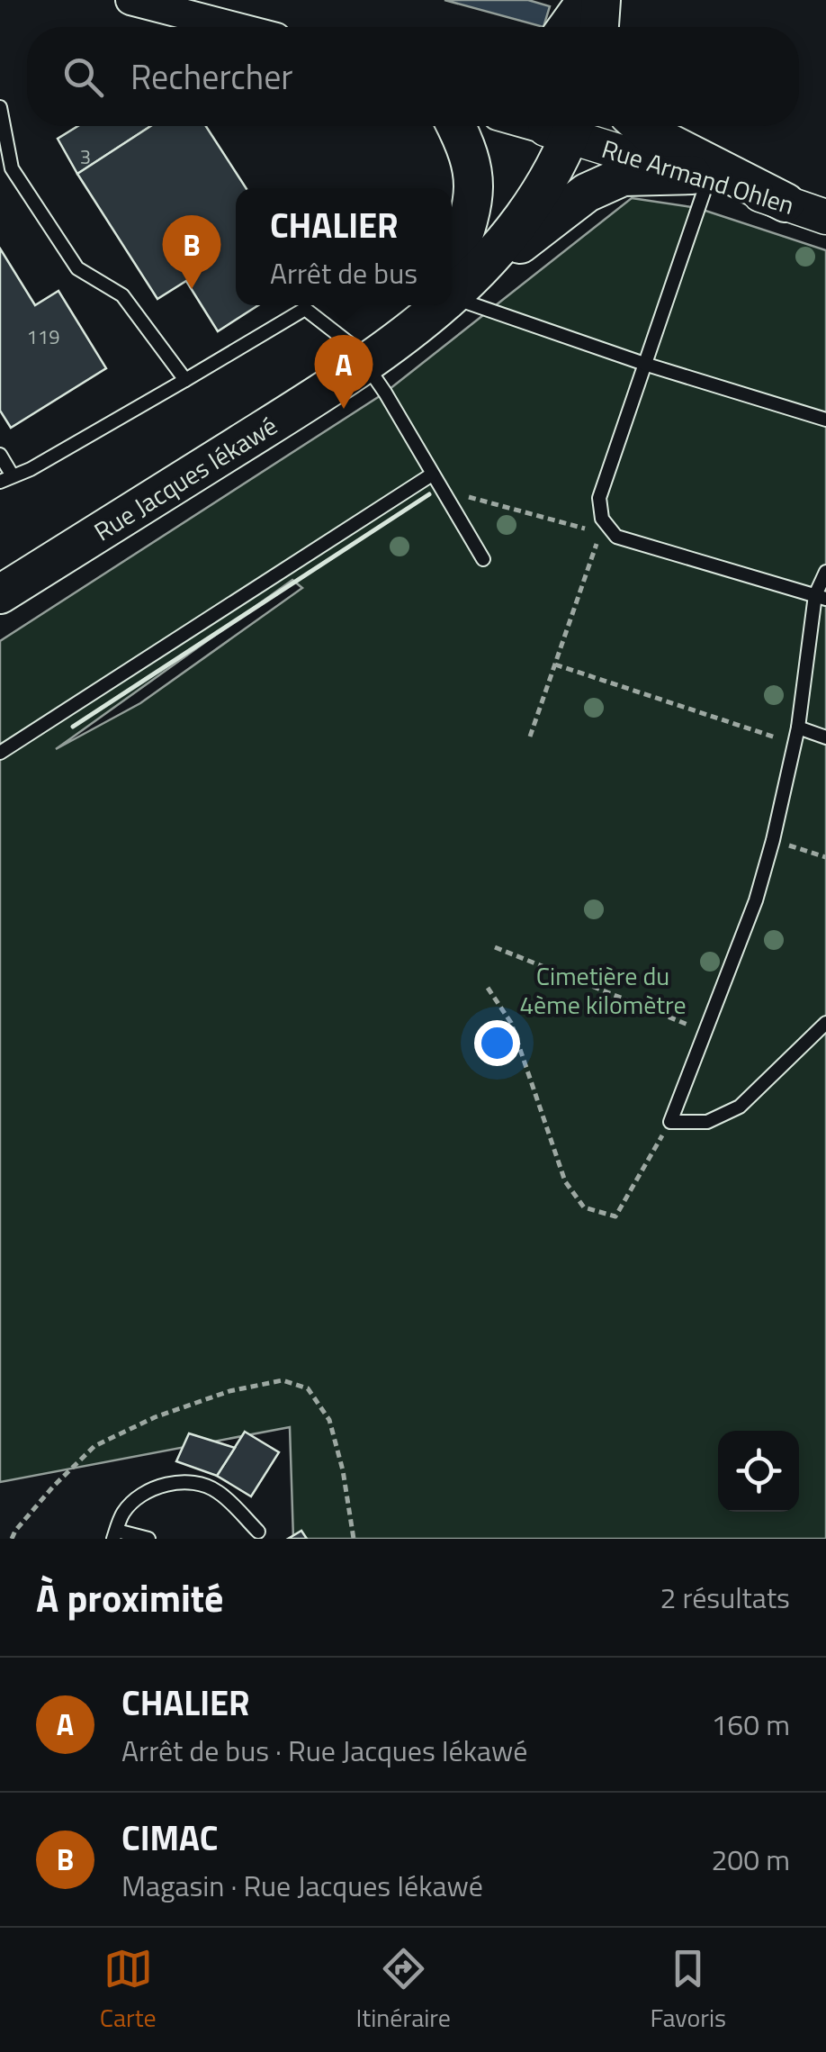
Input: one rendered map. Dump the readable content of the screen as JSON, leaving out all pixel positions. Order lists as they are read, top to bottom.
{
  "streets": {
    "main road": ["Rue Armand Ohlen", "Rue Jacques Iékawé"]
  },
  "parks": ["Cimetière du 4ème kilomètre"],
  "house_numbers": ["3", "119"],
  "page": {
    "search": "Rechercher",
    "popup": ["CHALIER", "Arrêt de bus"],
    "pins": ["B", "A"],
    "heading": ["À proximité", "2 résultats"],
    "list": [
      {
        "mark": "A",
        "name": "CHALIER",
        "note": "Arrêt de bus · Rue Jacques Iékawé",
        "value": "160 m"
      },
      {
        "mark": "B",
        "name": "CIMAC",
        "note": "Magasin · Rue Jacques Iékawé",
        "value": "200 m"
      }
    ],
    "nav": ["Carte", "Itinéraire", "Favoris"]
  }
}
